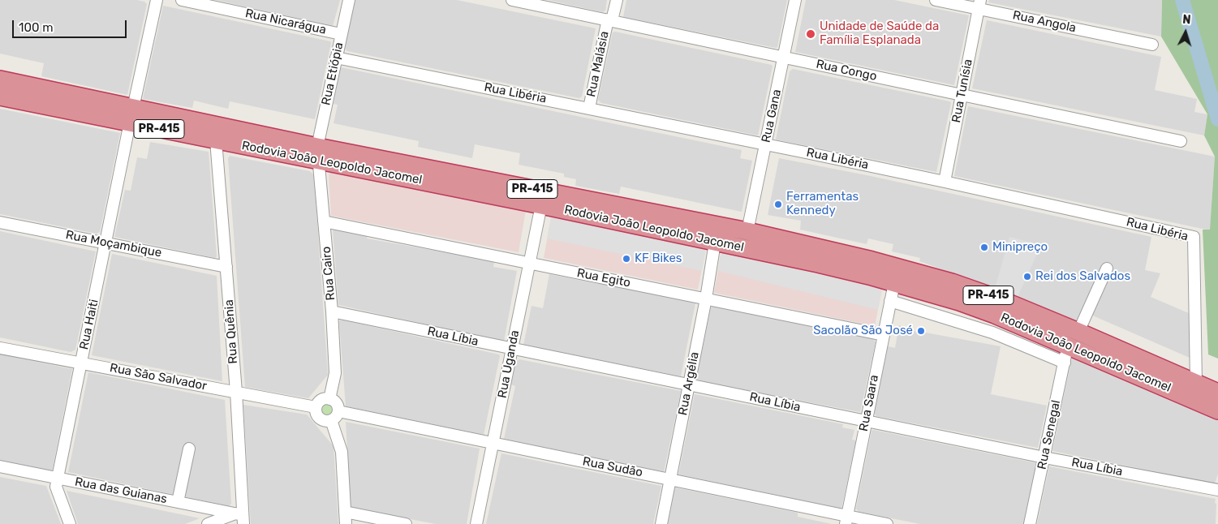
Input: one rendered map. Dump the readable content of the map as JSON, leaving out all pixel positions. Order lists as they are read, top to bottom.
{
  "streets": {
    "highway": ["PR-415", "Rodovia João Leopoldo Jacomel"],
    "street": [
      "Rua Nicarágua",
      "Rua Angola",
      "Rua Malásia",
      "Rua Congo",
      "Rua Etiópia",
      "Rua Tunísia",
      "Rua Libéria",
      "Rua Gana",
      "Rua Moçambique",
      "Rua Cairo",
      "Rua Egito",
      "Rua Haiti",
      "Rua Quênia",
      "Rua Líbia",
      "Rua Uganda",
      "Rua São Salvador",
      "Rua Argélia",
      "Rua Saara",
      "Rua Senegal",
      "Rua Sudão",
      "Rua das Guianas"
    ]
  },
  "crossings": [
    ["Rua Nicarágua", "Rua Etiópia"],
    ["Rua Angola", "Rua Tunísia"],
    ["Rua Malásia", "Rua Congo"],
    ["Rua Malásia", "Rua Libéria"],
    ["Rua Congo", "Rua Tunísia"],
    ["Rua Congo", "Rua Gana"],
    ["Rua Etiópia", "Rua Libéria"],
    ["Rua Etiópia", "Rodovia João Leopoldo Jacomel"],
    ["Rua Etiópia", "Rua Cairo"],
    ["Rua Tunísia", "Rua Libéria"],
    ["Rua Libéria", "Rua Gana"],
    ["Rua Libéria", "Rodovia João Leopoldo Jacomel"],
    ["Rua Gana", "Rodovia João Leopoldo Jacomel"],
    ["Rodovia João Leopoldo Jacomel", "Rua Cairo"],
    ["Rodovia João Leopoldo Jacomel", "Rua Haiti"],
    ["Rodovia João Leopoldo Jacomel", "Rua Quênia"],
    ["Rodovia João Leopoldo Jacomel", "Rua Uganda"],
    ["Rodovia João Leopoldo Jacomel", "Rua Argélia"],
    ["Rodovia João Leopoldo Jacomel", "Rua Saara"],
    ["Rodovia João Leopoldo Jacomel", "Rua Senegal"],
    ["Rua Moçambique", "Rua Haiti"],
    ["Rua Moçambique", "Rua Quênia"],
    ["Rua Cairo", "Rua Egito"],
    ["Rua Cairo", "Rua Líbia"],
    ["Rua Cairo", "Rua São Salvador"],
    ["Rua Cairo", "Rua Sudão"],
    ["Rua Egito", "Rua Uganda"],
    ["Rua Egito", "Rua Argélia"],
    ["Rua Egito", "Rua Saara"],
    ["Rua Haiti", "Rua São Salvador"],
    ["Rua Haiti", "Rua das Guianas"],
    ["Rua Quênia", "Rua São Salvador"],
    ["Rua Quênia", "Rua das Guianas"],
    ["Rua Líbia", "Rua Uganda"],
    ["Rua Líbia", "Rua Argélia"],
    ["Rua Líbia", "Rua Saara"],
    ["Rua Líbia", "Rua Senegal"],
    ["Rua Uganda", "Rua Sudão"],
    ["Rua São Salvador", "Rua Sudão"],
    ["Rua Argélia", "Rua Sudão"],
    ["Rua Saara", "Rua Sudão"]
  ],
  "places": [
    "Unidade de Saúde da Família Esplanada",
    "Ferramentas Kennedy",
    "Minipreço",
    "KF Bikes",
    "Rei dos Salvados",
    "Sacolão São José"
  ],
  "scale_bar": "100 m",
  "north": "top"
}
